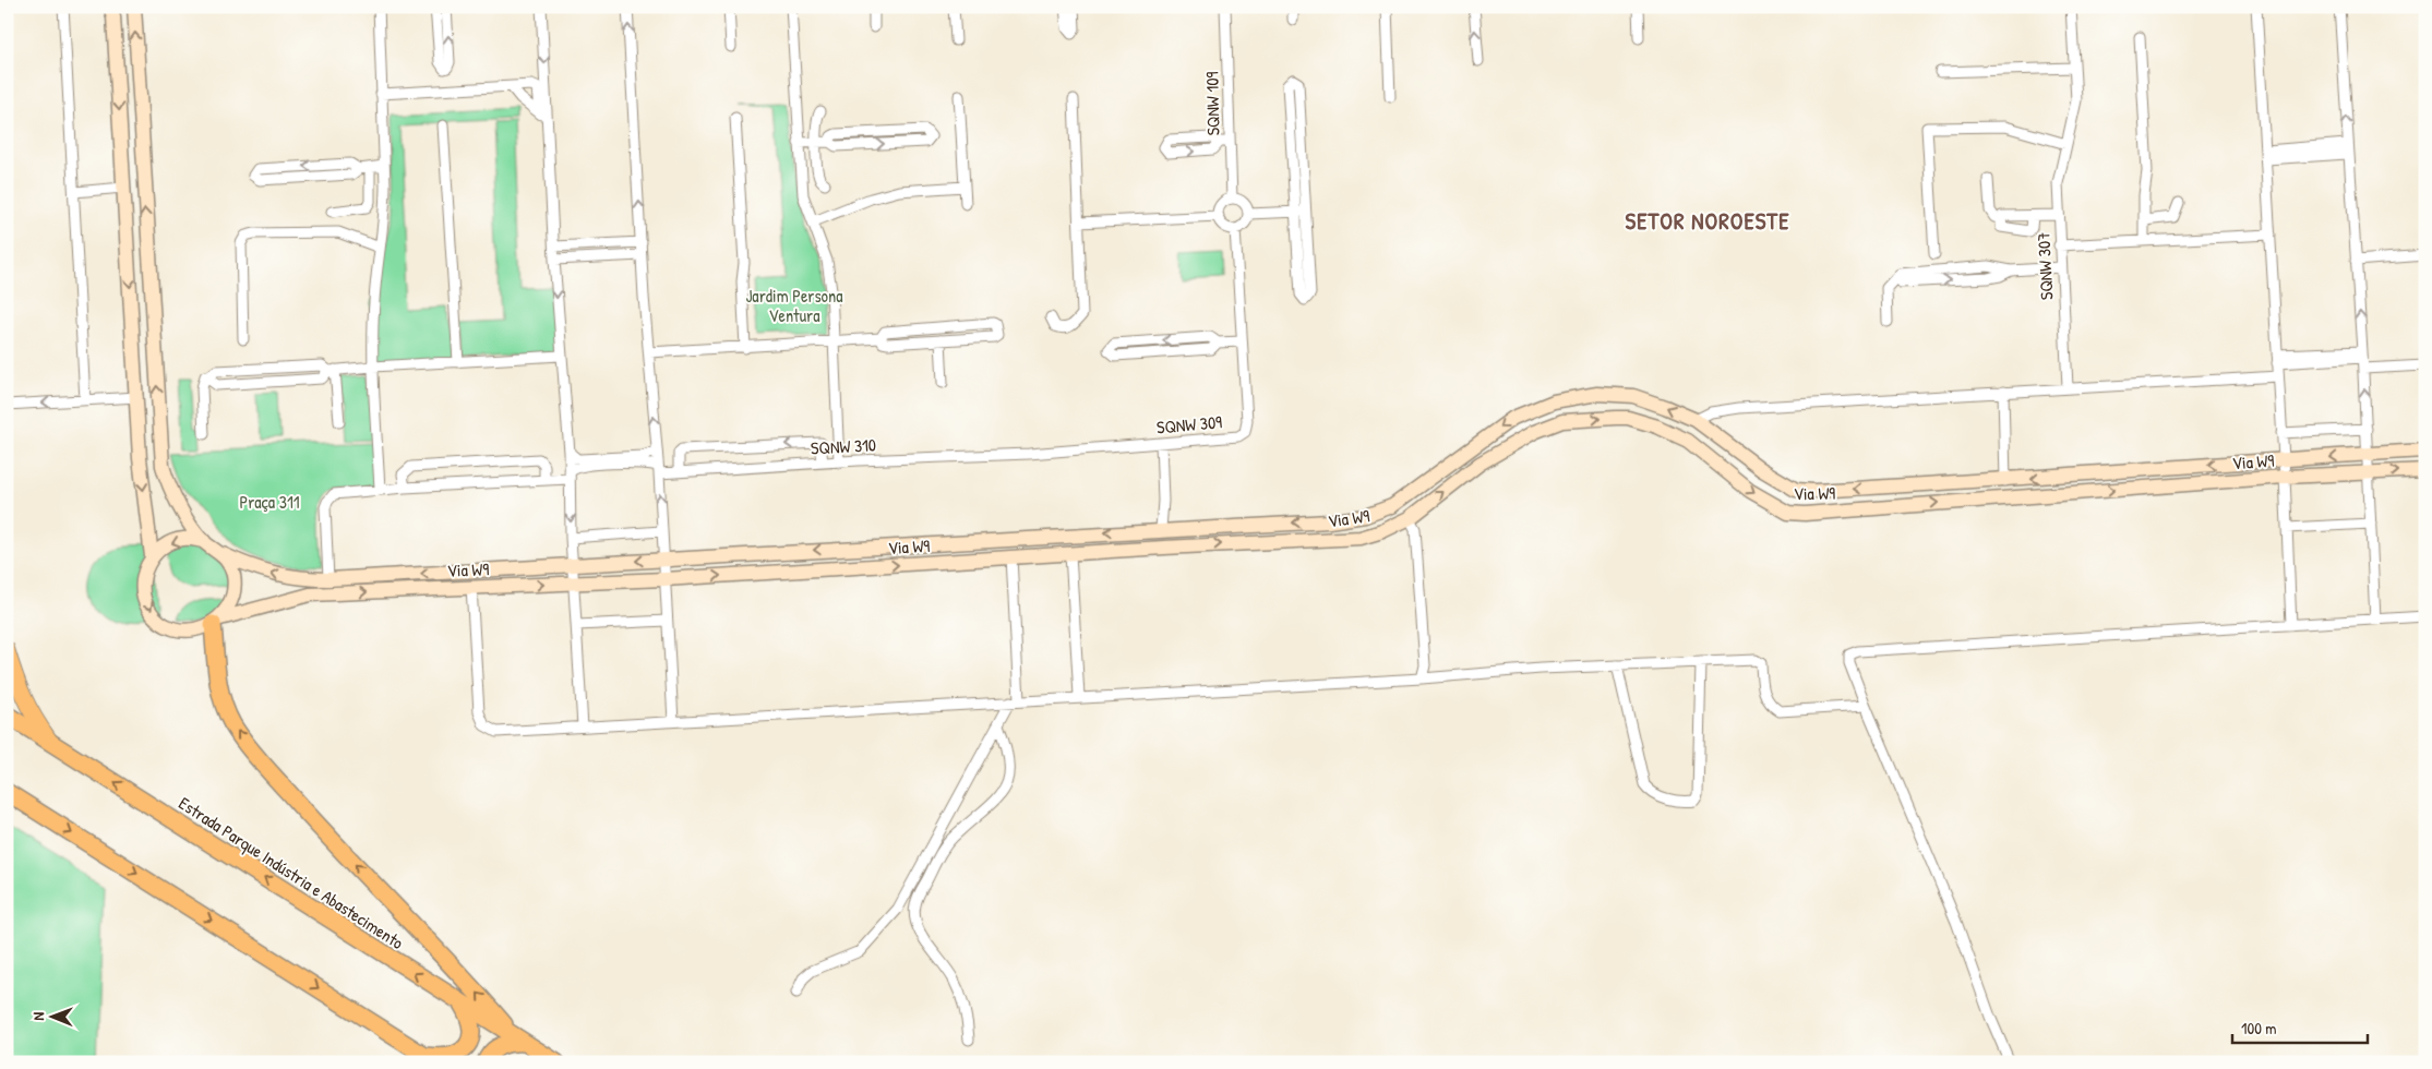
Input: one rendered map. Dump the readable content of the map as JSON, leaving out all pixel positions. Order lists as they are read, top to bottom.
{
  "streets": {
    "highway": ["Estrada Parque Indústria e Abastecimento"],
    "street": [
      "SQNW 109",
      "SQNW 307",
      "SQNW 309",
      "SQNW 310",
      "Via W9"
    ]
  },
  "crossings": [
    ["SQNW 109", "SQNW 309"],
    ["SQNW 309", "SQNW 310"],
    ["SQNW 310", "Via W9"]
  ],
  "districts": ["SETOR NOROESTE"],
  "parks": ["Jardim Persona Ventura", "Praça 311"],
  "scale_bar": "100 m",
  "north": "left"
}
